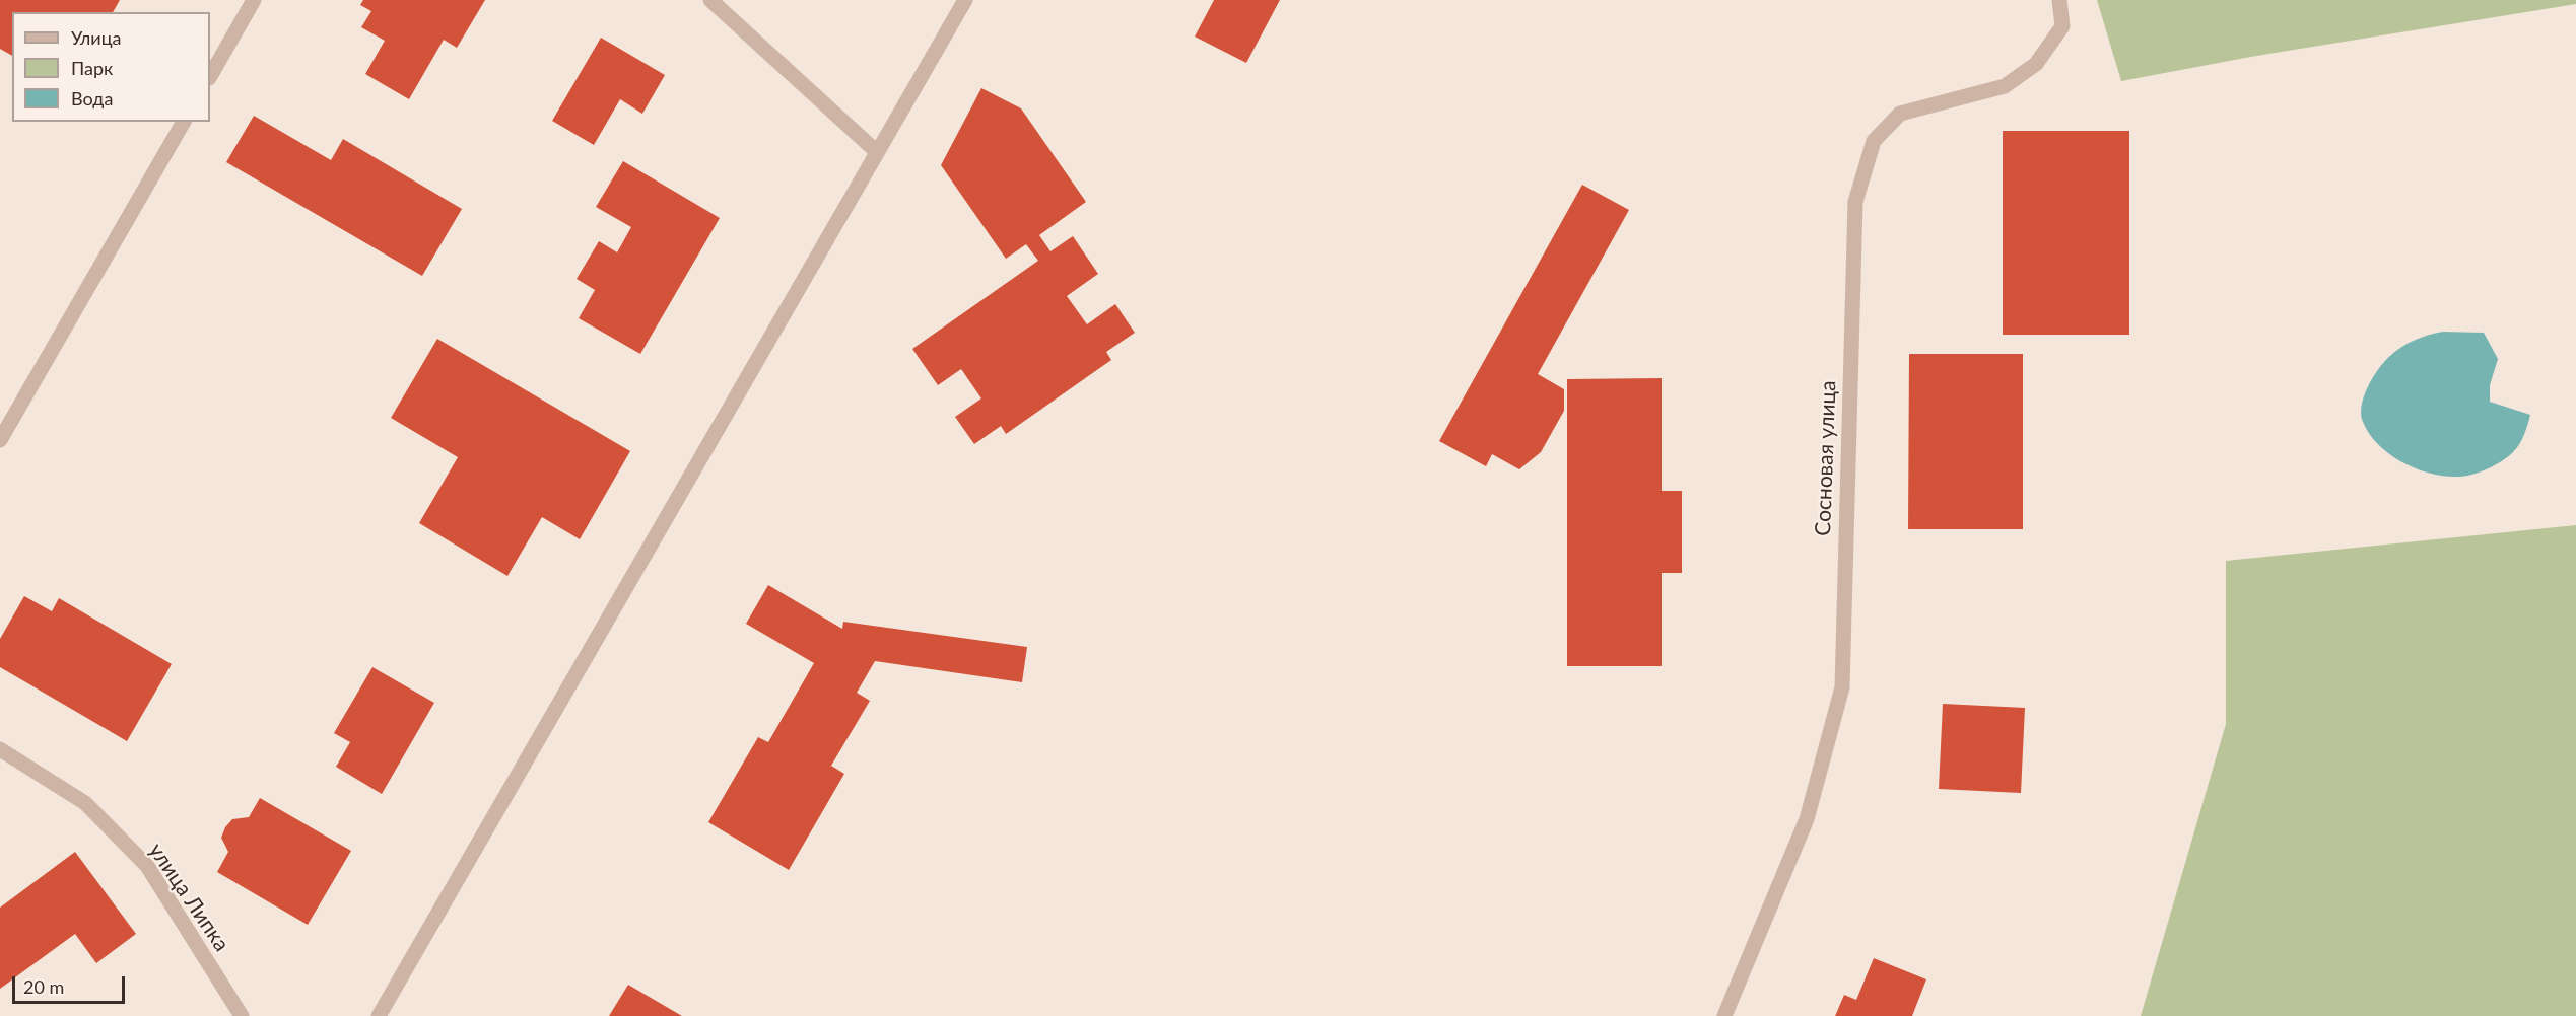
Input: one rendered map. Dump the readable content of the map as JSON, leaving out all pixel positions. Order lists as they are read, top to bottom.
{
  "streets": {
    "street": ["Сосновая улица", "улица Липка"]
  },
  "legend": ["Улица", "Парк", "Вода"],
  "scale_bar": "20 m"
}
